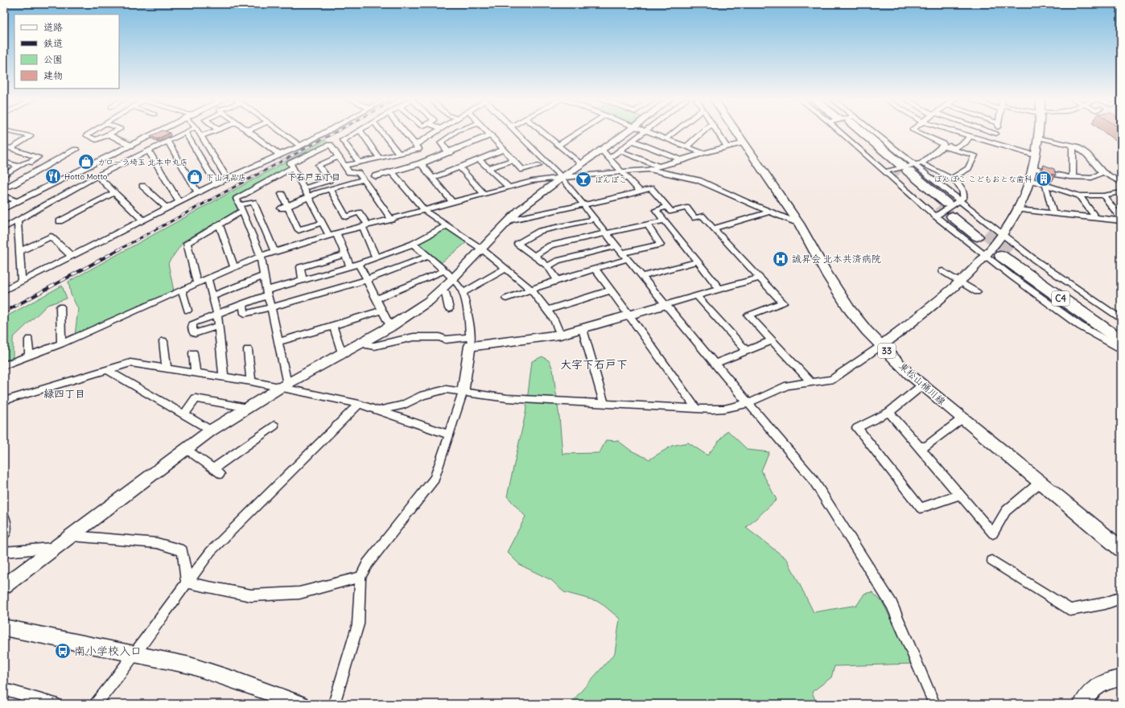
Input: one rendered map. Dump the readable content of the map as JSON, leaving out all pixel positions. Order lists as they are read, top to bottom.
{
  "streets": {
    "highway": ["C4"],
    "main road": ["33", "東松山桶川線"]
  },
  "districts": ["下石戸五丁目", "大字下石戸下", "緑四丁目"],
  "places": {
    "shop": ["カローラ埼玉 北本中丸店", "下山洋品店"],
    "restaurant": ["Hotto Motto"],
    "building": ["ぽんぽこ こどもおとな歯科"],
    "bar": ["ぽんぽこ"],
    "hospital": ["誠昇会 北本共済病院"],
    "bus stop": ["南小学校入口"]
  },
  "legend": [
    "道路",
    "鉄道",
    "公園",
    "建物"
  ]
}
